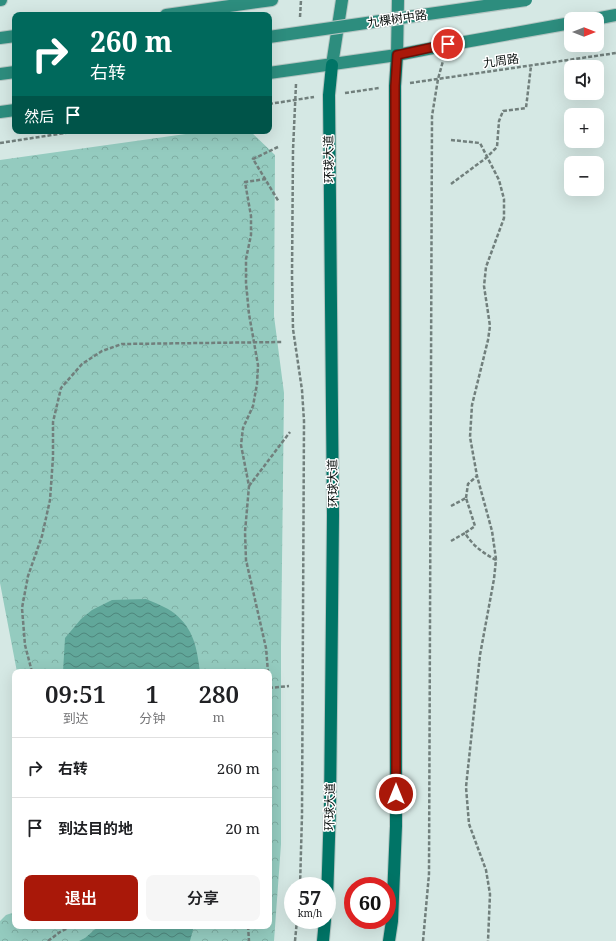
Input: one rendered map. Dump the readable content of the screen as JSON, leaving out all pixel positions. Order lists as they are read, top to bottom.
{
  "streets": {
    "main road": ["九棵树中路", "环球大道"],
    "path": ["九周路"]
  },
  "crossings": [
    ["九周路", "环球大道"]
  ],
  "north": "right",
  "page": {
    "map_buttons": ["+", "−"],
    "turn": ["260 m", "右转"],
    "then": "然后",
    "eta": [
      "09:51",
      "到达",
      "1",
      "分钟",
      "280",
      "m"
    ],
    "list": [
      {
        "name": "右转",
        "value": "260 m"
      },
      {
        "name": "到达目的地",
        "value": "20 m"
      }
    ],
    "buttons": ["退出", "分享"],
    "speed": "57 km/h",
    "limit": "60"
  }
}
